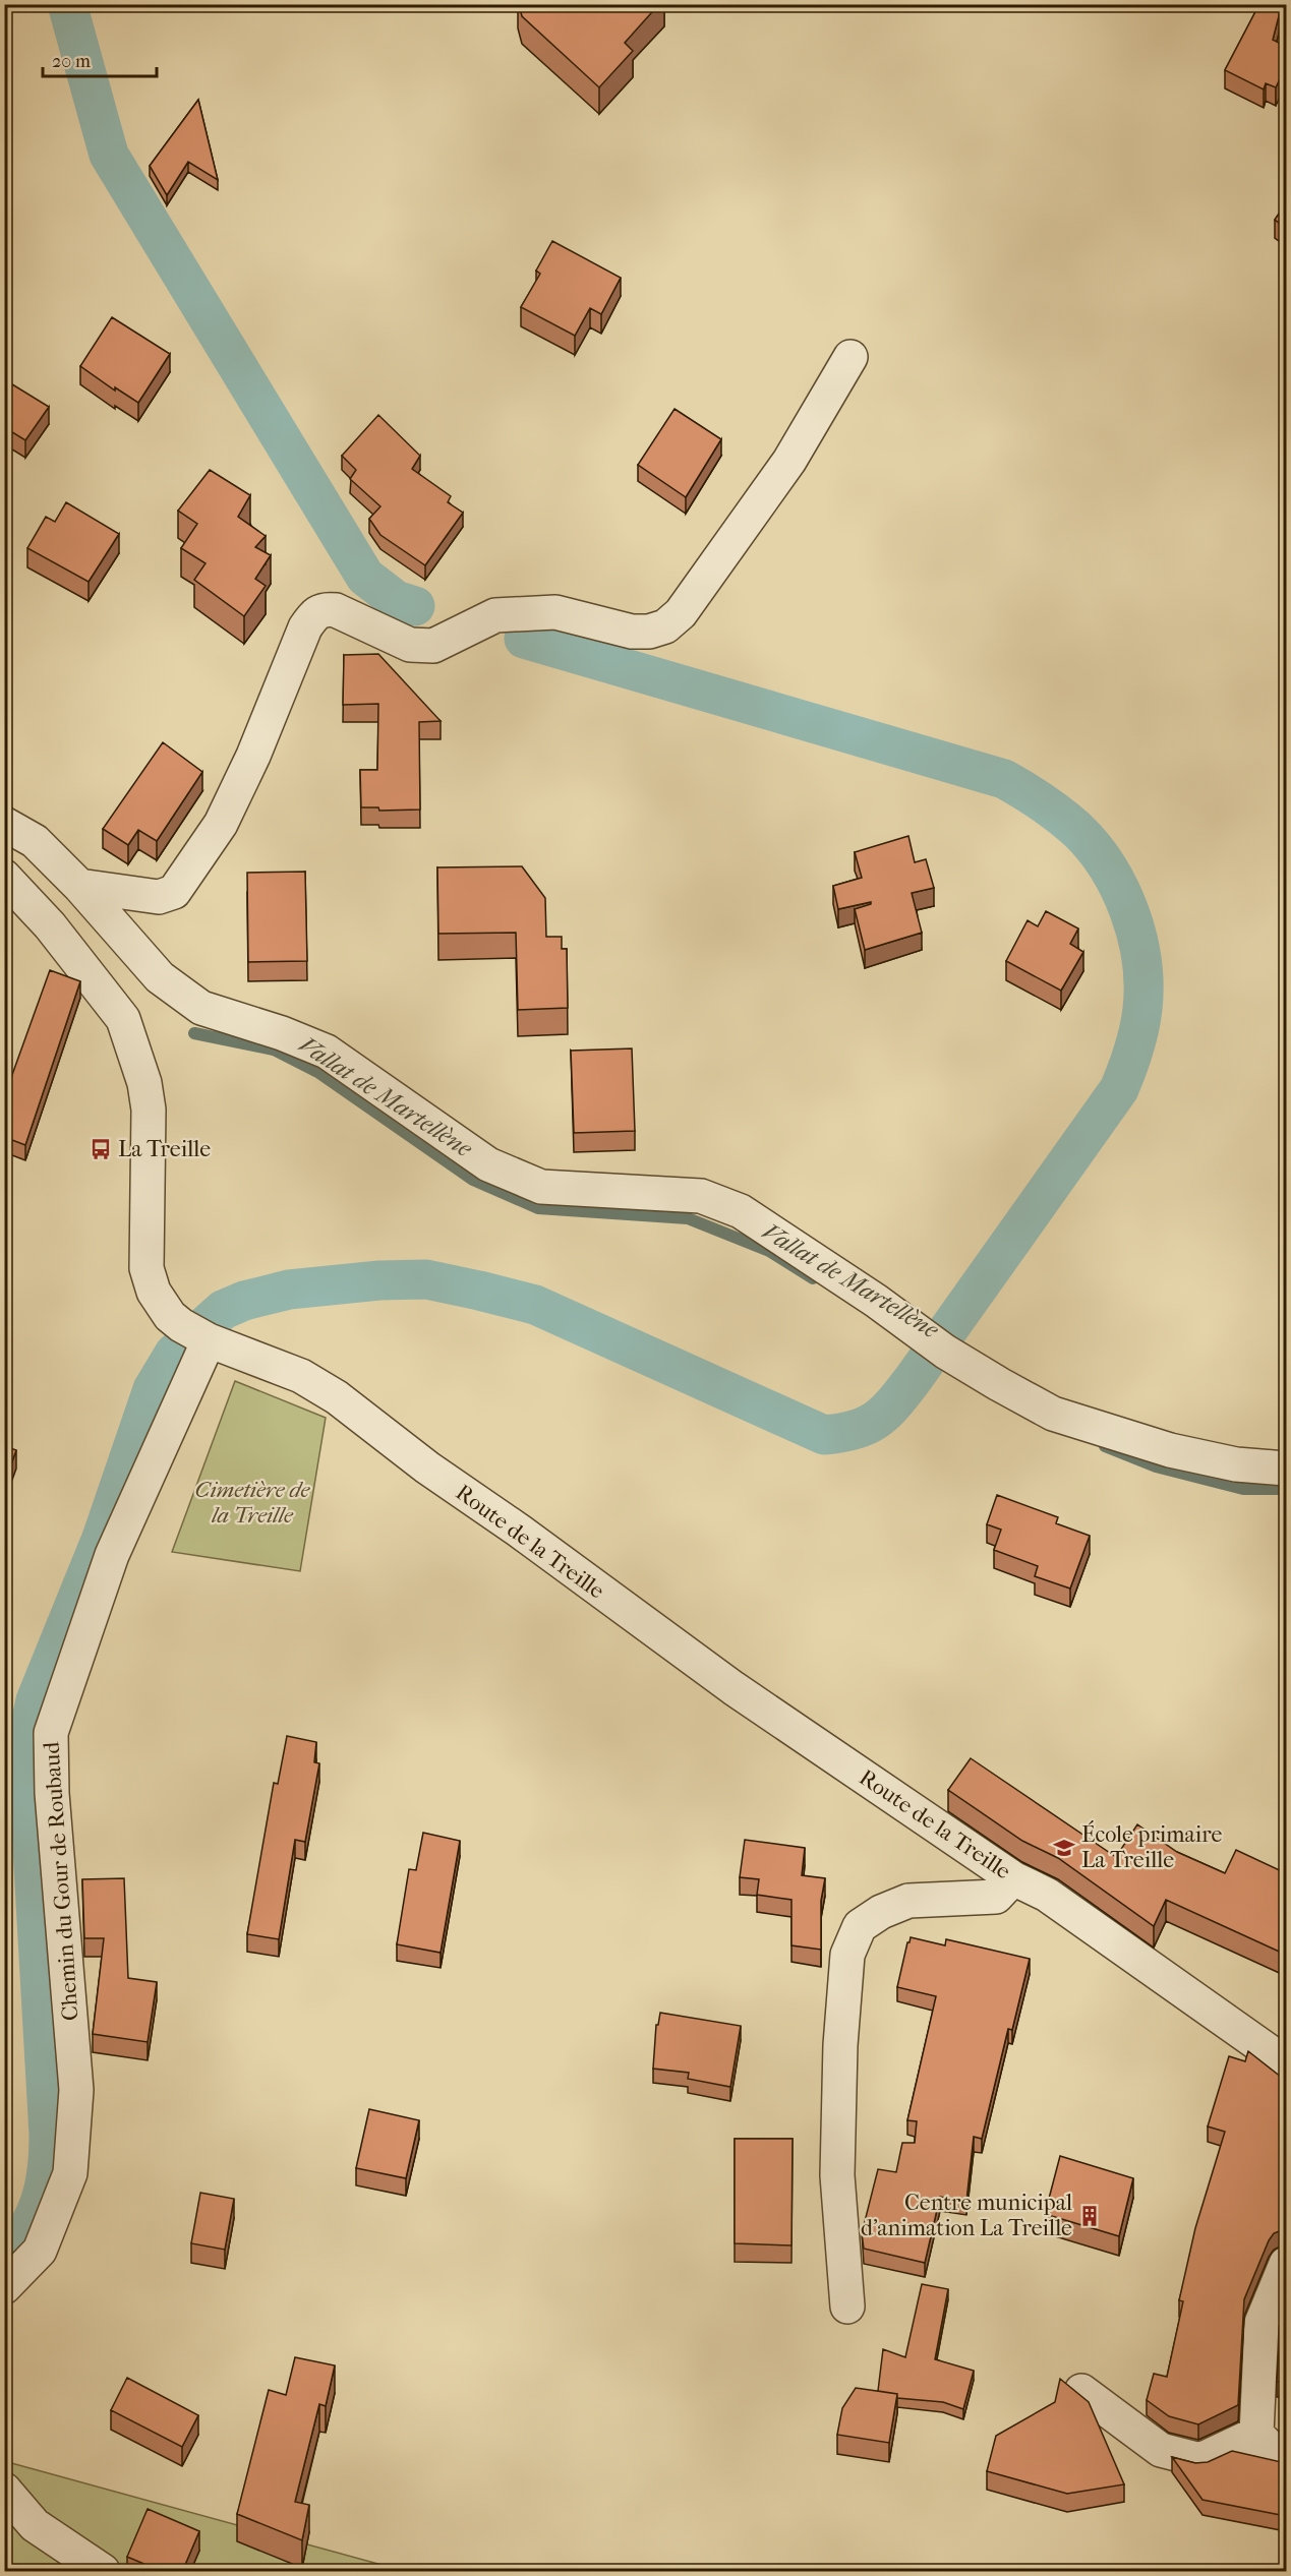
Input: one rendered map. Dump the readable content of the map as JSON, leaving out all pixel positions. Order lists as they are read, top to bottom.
{
  "streets": {
    "street": ["Route de la Treille", "Chemin du Gour de Roubaud"]
  },
  "crossings": [
    ["Route de la Treille", "Chemin du Gour de Roubaud"]
  ],
  "water": ["Vallat de Martellène"],
  "parks": ["Cimetière de la Treille"],
  "places": {
    "bus stop": ["La Treille"],
    "school or university": ["École primaire La Treille"],
    "building": ["Centre municipal d'animation La Treille"]
  },
  "scale_bar": "20 m"
}
